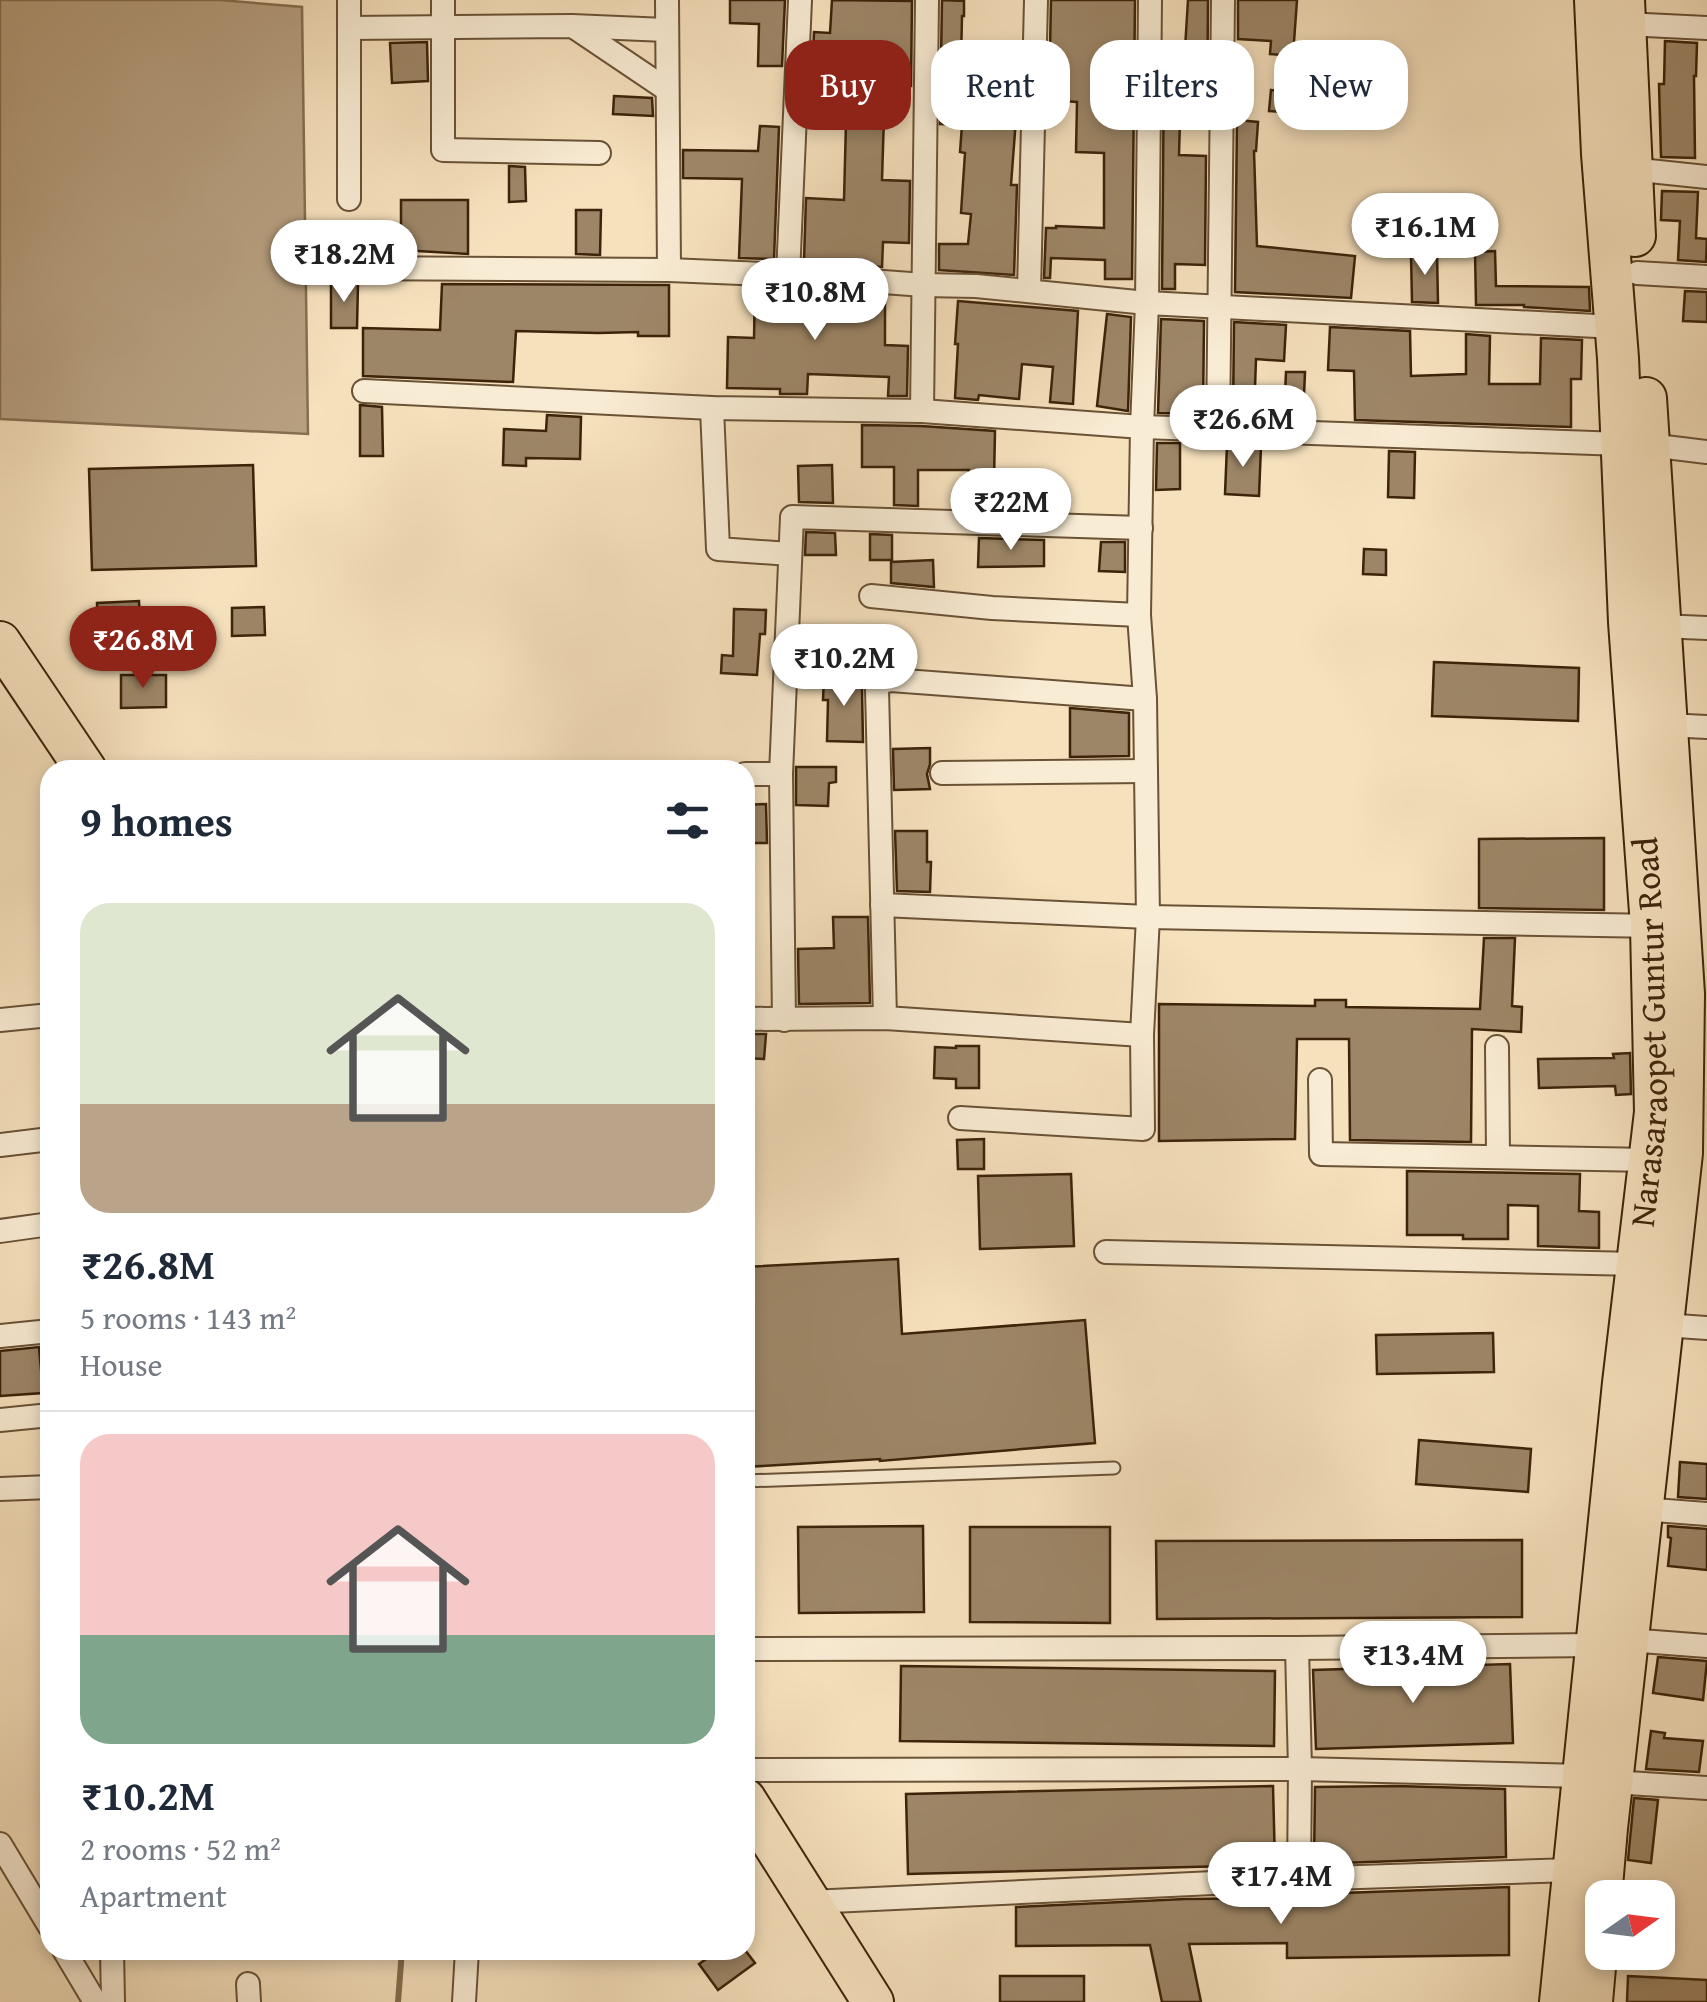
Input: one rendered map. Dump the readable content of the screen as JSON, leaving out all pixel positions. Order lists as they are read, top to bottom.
{
  "streets": {
    "highway": ["Narasaraopet Guntur Road"]
  },
  "north": "right",
  "page": {
    "chip": [
      "Buy",
      "Rent",
      "Filters",
      "New"
    ],
    "price": [
      "₹16.1M",
      "₹18.2M",
      "₹10.8M",
      "₹26.6M",
      "₹22M",
      "₹26.8M",
      "₹10.2M",
      "₹13.4M",
      "₹17.4M"
    ],
    "heading": "9 homes",
    "list": [
      {
        "name": "₹26.8M",
        "note": "5 rooms · 143 m² · House"
      },
      {
        "name": "₹10.2M",
        "note": "2 rooms · 52 m² · Apartment"
      }
    ]
  }
}
